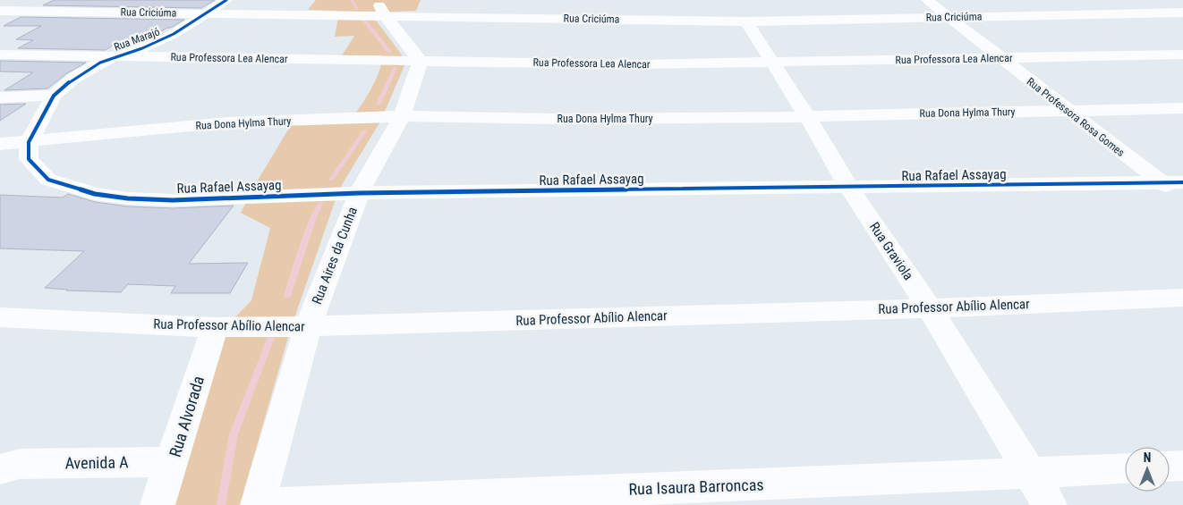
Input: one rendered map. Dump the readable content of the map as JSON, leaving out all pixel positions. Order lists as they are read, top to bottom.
{
  "streets": {
    "street": [
      "Rua Criciúma",
      "Rua Marajó",
      "Rua Professora Lea Alencar",
      "Rua Dona Hylma Thury",
      "Rua Professora Rosa Gomes",
      "Rua Rafael Assayag",
      "Rua Graviola",
      "Rua Aires da Cunha",
      "Rua Professor Abílio Alencar",
      "Rua Alvorada",
      "Avenida A",
      "Rua Isaura Barroncas"
    ]
  },
  "crossings": [
    ["Rua Criciúma", "Rua Marajó"],
    ["Rua Criciúma", "Rua Professora Rosa Gomes"],
    ["Rua Criciúma", "Rua Graviola"],
    ["Rua Marajó", "Rua Professora Lea Alencar"],
    ["Rua Marajó", "Rua Dona Hylma Thury"],
    ["Rua Marajó", "Rua Rafael Assayag"],
    ["Rua Professora Lea Alencar", "Rua Professora Rosa Gomes"],
    ["Rua Professora Lea Alencar", "Rua Graviola"],
    ["Rua Professora Lea Alencar", "Rua Aires da Cunha"],
    ["Rua Dona Hylma Thury", "Rua Professora Rosa Gomes"],
    ["Rua Dona Hylma Thury", "Rua Rafael Assayag"],
    ["Rua Dona Hylma Thury", "Rua Graviola"],
    ["Rua Dona Hylma Thury", "Rua Aires da Cunha"],
    ["Rua Professora Rosa Gomes", "Rua Rafael Assayag"],
    ["Rua Rafael Assayag", "Rua Graviola"],
    ["Rua Rafael Assayag", "Rua Aires da Cunha"],
    ["Rua Graviola", "Rua Professor Abílio Alencar"],
    ["Rua Graviola", "Rua Isaura Barroncas"],
    ["Rua Aires da Cunha", "Rua Professor Abílio Alencar"],
    ["Rua Aires da Cunha", "Rua Isaura Barroncas"],
    ["Rua Professor Abílio Alencar", "Rua Alvorada"],
    ["Rua Alvorada", "Avenida A"]
  ],
  "north": "top"
}
